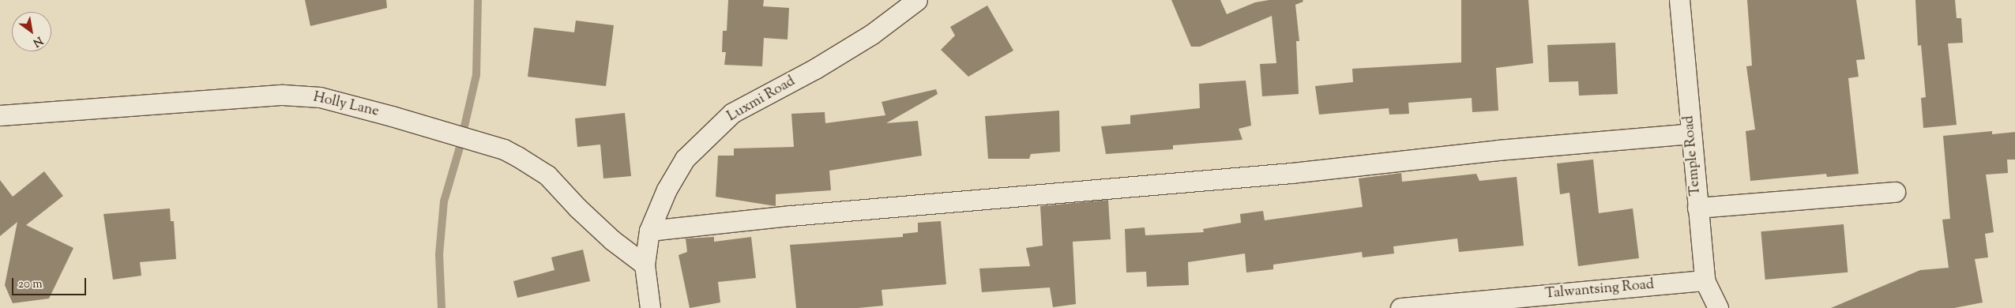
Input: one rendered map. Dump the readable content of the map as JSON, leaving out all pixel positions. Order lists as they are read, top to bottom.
{
  "streets": {
    "street": [
      "Luxmi Road",
      "Holly Lane",
      "Temple Road",
      "Talwantsing Road"
    ]
  },
  "crossings": [
    ["Luxmi Road", "Holly Lane"],
    ["Temple Road", "Talwantsing Road"]
  ],
  "scale_bar": "20 m",
  "north": "bottom right"
}
